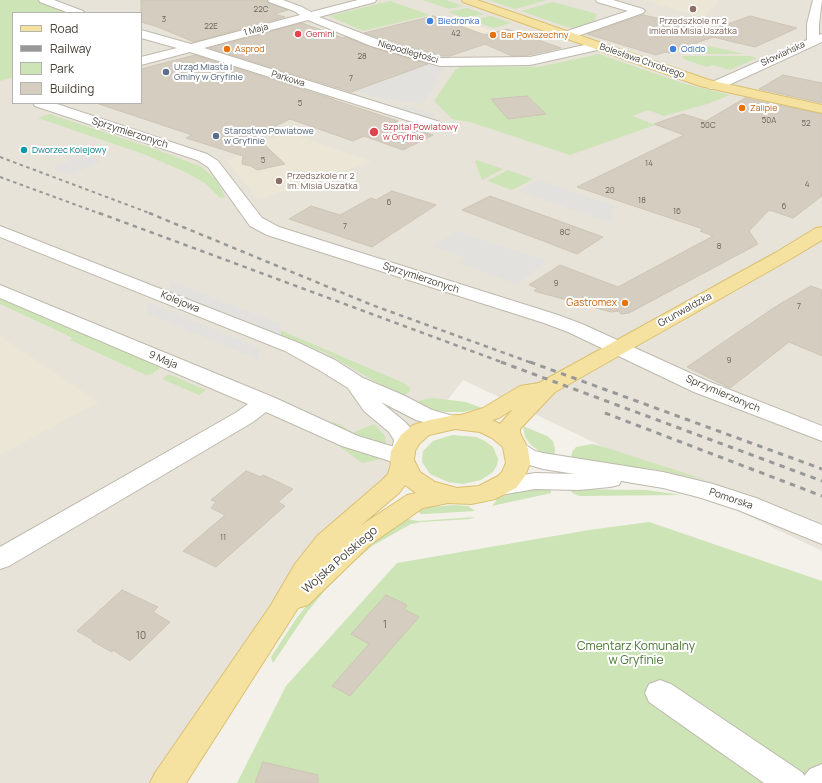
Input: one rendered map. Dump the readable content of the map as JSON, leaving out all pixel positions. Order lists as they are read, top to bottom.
{
  "streets": {
    "main road": ["Bolesława Chrobrego", "Grunwaldzka", "Wojska Polskiego"],
    "street": [
      "1 Maja",
      "Niepodległości",
      "Słowiańska",
      "Parkowa",
      "Sprzymierzonych",
      "Kolejowa",
      "9 Maja",
      "Pomorska"
    ]
  },
  "crossings": [
    ["1 Maja", "Niepodległości"],
    ["1 Maja", "Parkowa"],
    ["Niepodległości", "Bolesława Chrobrego"],
    ["Słowiańska", "Bolesława Chrobrego"],
    ["Sprzymierzonych", "Grunwaldzka"],
    ["Kolejowa", "Grunwaldzka"],
    ["Kolejowa", "9 Maja"],
    ["Kolejowa", "Pomorska"],
    ["Kolejowa", "Wojska Polskiego"],
    ["Grunwaldzka", "9 Maja"],
    ["Grunwaldzka", "Pomorska"],
    ["Grunwaldzka", "Wojska Polskiego"],
    ["9 Maja", "Pomorska"],
    ["9 Maja", "Wojska Polskiego"],
    ["Pomorska", "Wojska Polskiego"]
  ],
  "parks": ["Cmentarz Komunalny w Gryfinie"],
  "places": [
    "Przedszkole nr 2 imienia Misia Uszatka",
    "Biedronka",
    "Gemini",
    "Bar Powszechny",
    "Asprod",
    "Odido",
    "Urząd Miasta i Gminy w Gryfinie",
    "Zalipie",
    "Szpital Powiatowy w Gryfinie",
    "Starostwo Powiatowe w Gryfinie",
    "Dworzec Kolejowy",
    "Przedszkole nr 2 im. Misia Uszatka",
    "Gastromex"
  ],
  "house_numbers": [
    "22C",
    "3",
    "22E",
    "42",
    "28",
    "7",
    "5",
    "50A",
    "52",
    "50C",
    "5",
    "14",
    "4",
    "20",
    "18",
    "6",
    "6",
    "16",
    "7",
    "8C",
    "8",
    "9",
    "7",
    "9",
    "11",
    "1",
    "10"
  ],
  "legend": [
    "Road",
    "Railway",
    "Park",
    "Building"
  ]
}
